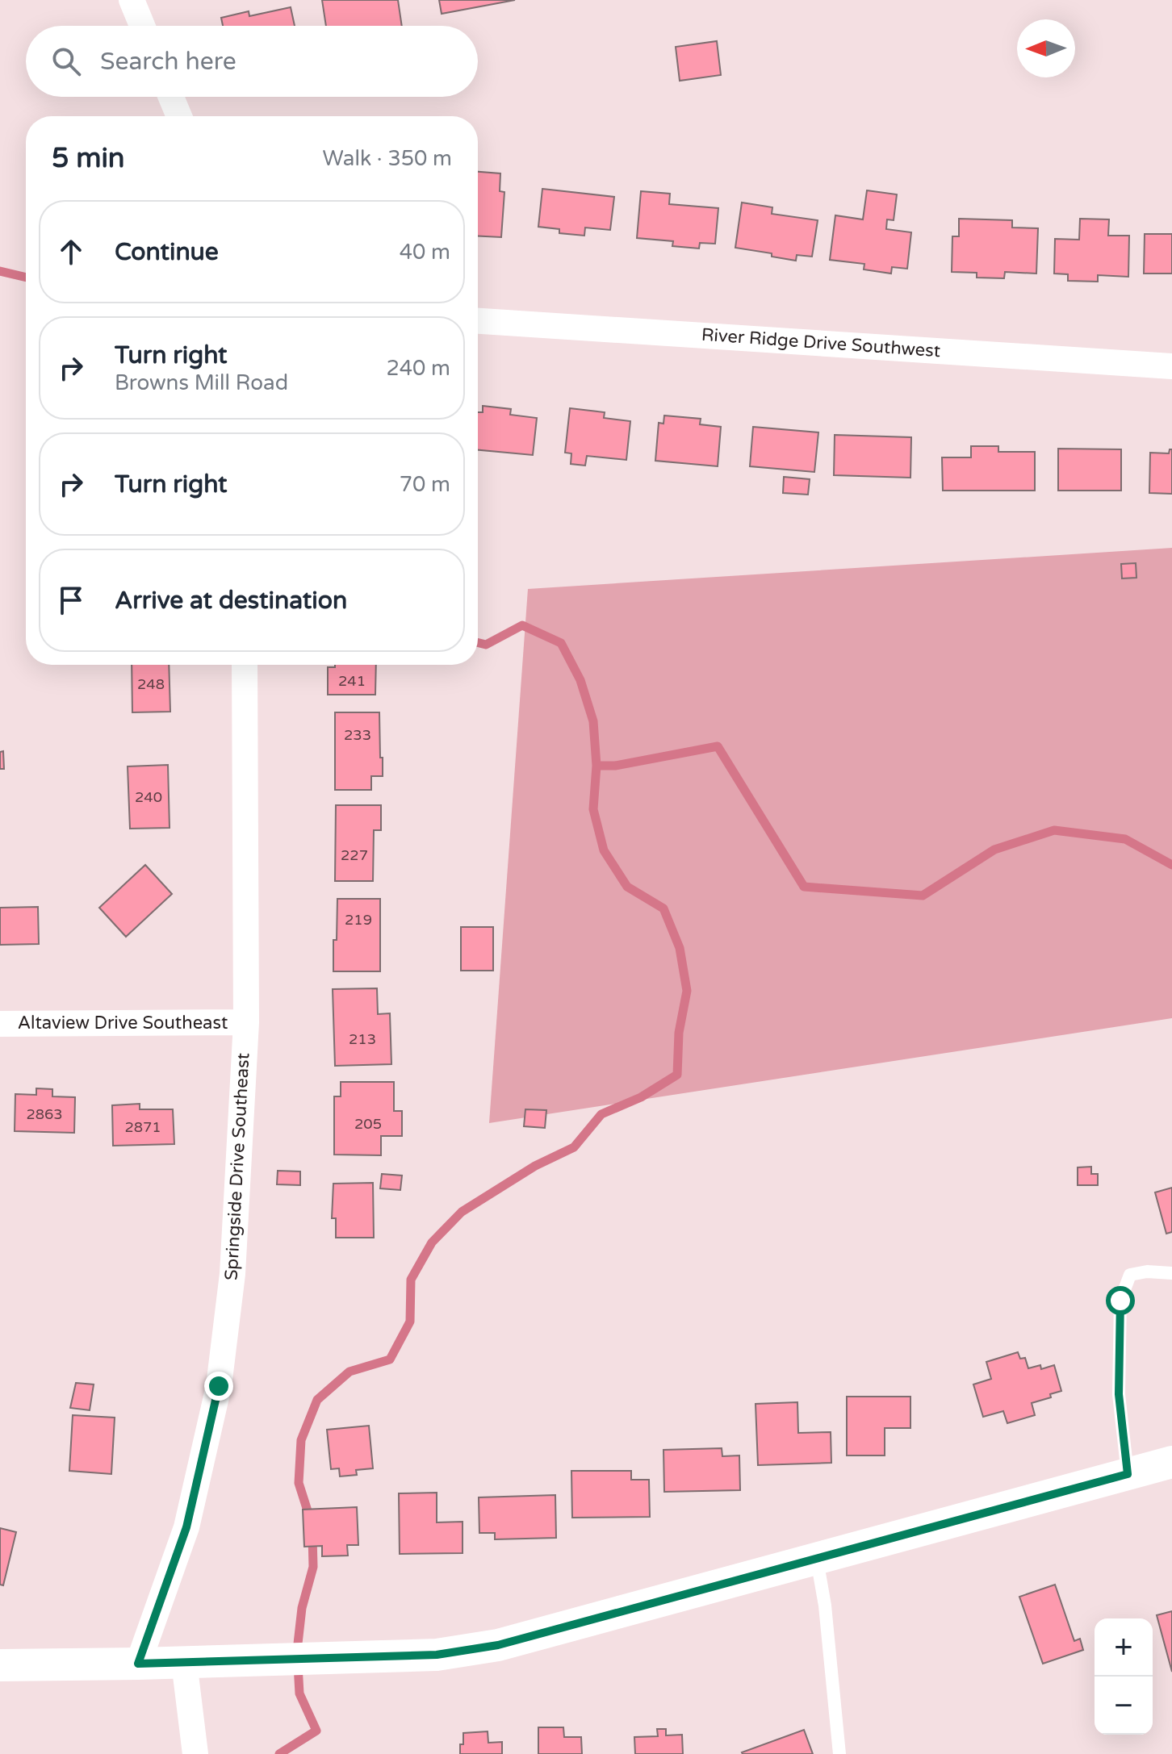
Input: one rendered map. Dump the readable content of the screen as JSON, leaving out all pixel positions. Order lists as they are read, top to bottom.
{
  "streets": {
    "street": ["River Ridge Drive Southwest", "Altaview Drive Southeast", "Springside Drive Southeast"]
  },
  "crossings": [
    ["Altaview Drive Southeast", "Springside Drive Southeast"]
  ],
  "house_numbers": [
    "241",
    "248",
    "233",
    "240",
    "227",
    "219",
    "213",
    "2863",
    "205",
    "2871"
  ],
  "north": "left",
  "page": {
    "search": "Search here",
    "heading": ["5 min", "Walk · 350 m"],
    "list": [
      ["Continue", "40 m"],
      ["Turn right", "Browns Mill Road", "240 m"],
      ["Turn right", "70 m"],
      "Arrive at destination"
    ],
    "map_buttons": ["+", "−"]
  }
}
